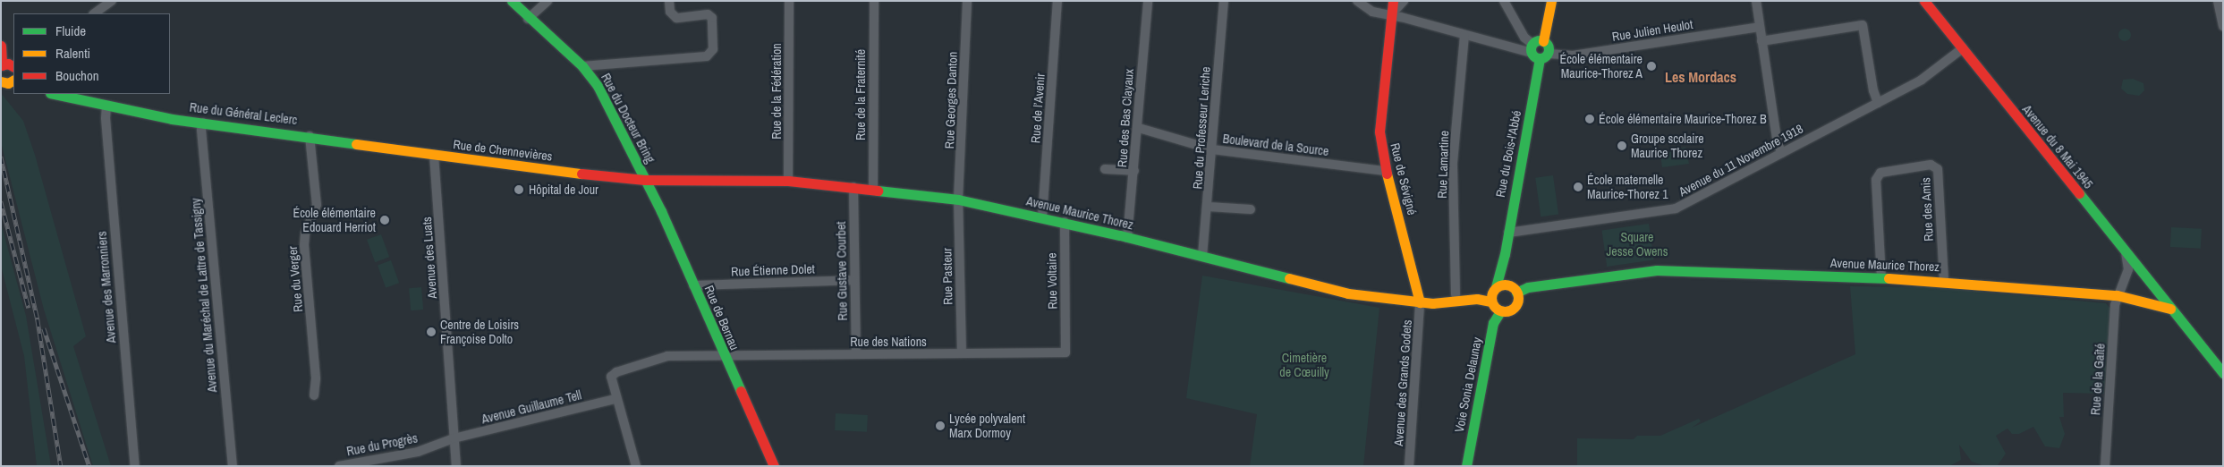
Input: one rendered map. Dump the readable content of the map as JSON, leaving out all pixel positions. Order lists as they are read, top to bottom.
{
  "streets": {
    "main road": [
      "Rue du Général Leclerc",
      "Rue du Docteur Bring",
      "Avenue du 8 Mai 1945",
      "Rue de Chennevières",
      "Rue du Bois-l'Abbé",
      "Rue de Sévigné",
      "Avenue Maurice Thorez",
      "Rue de Bernau",
      "Voie Sonia Delaunay"
    ],
    "street": [
      "Rue Julien Heulot",
      "Rue de la Fédération",
      "Rue de la Fraternité",
      "Rue Georges Danton",
      "Rue de l’Avenir",
      "Rue des Bas Clayaux",
      "Rue du Professeur Leriche",
      "Boulevard de la Source",
      "Avenue du 11 Novembre 1918",
      "Rue Lamartine",
      "Rue des Amis",
      "Avenue des Luats",
      "Rue Étienne Dolet",
      "Rue Gustave Courbet",
      "Rue Pasteur",
      "Rue du Verger",
      "Rue Voltaire",
      "Avenue des Marronniers",
      "Avenue du Maréchal de Lattre de Tassigny",
      "Rue des Nations",
      "Rue de la Gaîté",
      "Avenue des Grands Godets",
      "Avenue Guillaume Tell",
      "Rue du Progrès"
    ]
  },
  "crossings": [
    ["Rue Julien Heulot", "Rue du Bois-l'Abbé"],
    ["Rue Julien Heulot", "Rue Lamartine"],
    ["Rue Julien Heulot", "Rue de Sévigné"],
    ["Rue de la Fédération", "Avenue Maurice Thorez"],
    ["Rue de la Fraternité", "Avenue Maurice Thorez"],
    ["Rue Georges Danton", "Avenue Maurice Thorez"],
    ["Rue Georges Danton", "Rue Pasteur"],
    ["Rue de l’Avenir", "Avenue Maurice Thorez"],
    ["Rue du Général Leclerc", "Rue de Chennevières"],
    ["Rue du Général Leclerc", "Avenue des Luats"],
    ["Rue du Général Leclerc", "Rue du Verger"],
    ["Rue du Général Leclerc", "Avenue des Marronniers"],
    ["Rue du Général Leclerc", "Avenue du Maréchal de Lattre de Tassigny"],
    ["Rue du Docteur Bring", "Rue de Chennevières"],
    ["Rue du Docteur Bring", "Avenue Maurice Thorez"],
    ["Rue du Docteur Bring", "Rue de Bernau"],
    ["Rue des Bas Clayaux", "Boulevard de la Source"],
    ["Rue des Bas Clayaux", "Avenue Maurice Thorez"],
    ["Rue du Professeur Leriche", "Boulevard de la Source"],
    ["Rue du Professeur Leriche", "Avenue Maurice Thorez"],
    ["Boulevard de la Source", "Rue de Sévigné"],
    ["Avenue du 8 Mai 1945", "Avenue du 11 Novembre 1918"],
    ["Avenue du 8 Mai 1945", "Avenue Maurice Thorez"],
    ["Avenue du 8 Mai 1945", "Rue de la Gaîté"],
    ["Rue de Chennevières", "Avenue Maurice Thorez"],
    ["Rue de Chennevières", "Avenue des Luats"],
    ["Rue de Chennevières", "Rue de Bernau"],
    ["Rue du Bois-l'Abbé", "Avenue du 11 Novembre 1918"],
    ["Rue du Bois-l'Abbé", "Avenue Maurice Thorez"],
    ["Rue du Bois-l'Abbé", "Voie Sonia Delaunay"],
    ["Rue Lamartine", "Avenue Maurice Thorez"],
    ["Rue de Sévigné", "Avenue Maurice Thorez"],
    ["Rue de Sévigné", "Avenue des Grands Godets"],
    ["Rue des Amis", "Avenue Maurice Thorez"],
    ["Avenue Maurice Thorez", "Rue Gustave Courbet"],
    ["Avenue Maurice Thorez", "Rue Pasteur"],
    ["Avenue Maurice Thorez", "Rue Voltaire"],
    ["Avenue Maurice Thorez", "Rue de Bernau"],
    ["Avenue Maurice Thorez", "Rue de la Gaîté"],
    ["Avenue Maurice Thorez", "Avenue des Grands Godets"],
    ["Avenue Maurice Thorez", "Voie Sonia Delaunay"],
    ["Avenue des Luats", "Avenue Guillaume Tell"],
    ["Avenue des Luats", "Rue du Progrès"],
    ["Rue Étienne Dolet", "Rue Gustave Courbet"],
    ["Rue Étienne Dolet", "Rue de Bernau"],
    ["Rue Gustave Courbet", "Rue des Nations"],
    ["Rue Pasteur", "Rue des Nations"],
    ["Rue Voltaire", "Rue des Nations"],
    ["Rue de Bernau", "Rue des Nations"],
    ["Rue des Nations", "Avenue Guillaume Tell"],
    ["Avenue Guillaume Tell", "Rue du Progrès"]
  ],
  "districts": ["Les Mordacs"],
  "parks": ["Square Jesse Owens", "Cimetière de Cœuilly"],
  "places": [
    "École élémentaire Maurice-Thorez A",
    "École élémentaire Maurice-Thorez B",
    "Groupe scolaire Maurice Thorez",
    "École maternelle Maurice-Thorez 1",
    "Hôpital de Jour",
    "École élémentaire Edouard Herriot",
    "Centre de Loisirs Françoise Dolto",
    "Lycée polyvalent Marx Dormoy"
  ],
  "legend": ["Fluide", "Ralenti", "Bouchon"]
}
